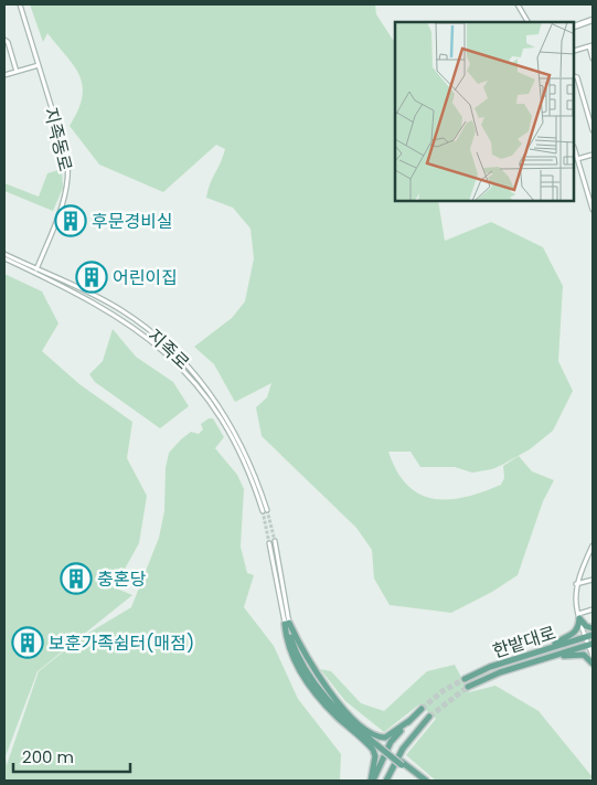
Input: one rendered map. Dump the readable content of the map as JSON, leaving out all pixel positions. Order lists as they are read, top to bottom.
{
  "streets": {
    "main road": ["한밭대로"],
    "street": ["지족동로", "지족로"]
  },
  "crossings": [
    ["지족동로", "지족로"]
  ],
  "places": {
    "building": [
      "후문경비실",
      "어린이집",
      "충혼당",
      "보훈가족쉼터(매점)"
    ]
  },
  "scale_bar": "200 m"
}
